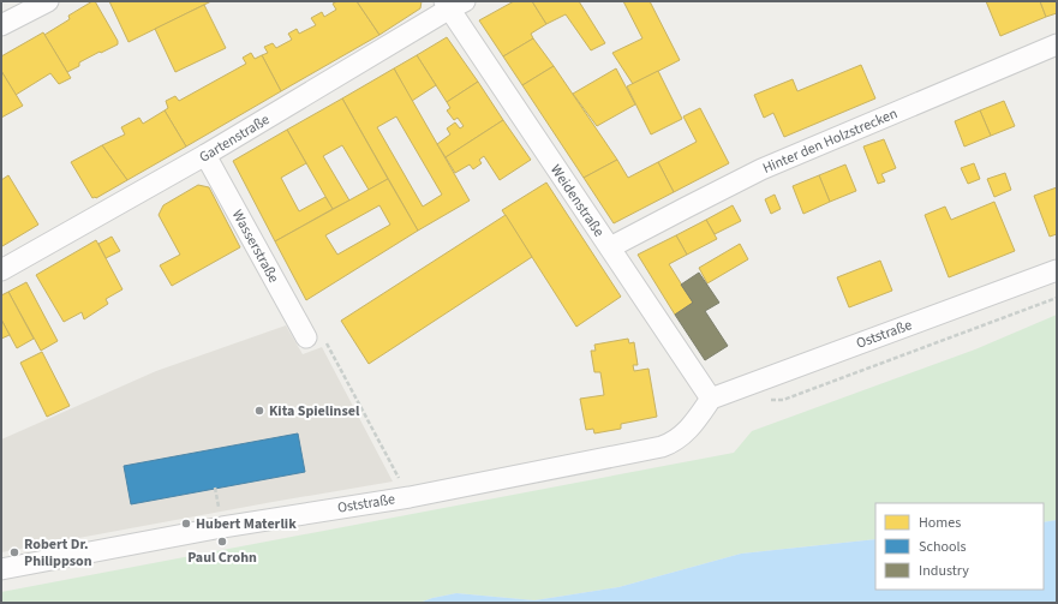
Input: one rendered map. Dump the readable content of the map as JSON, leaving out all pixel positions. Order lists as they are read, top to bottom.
{
  "streets": {
    "street": [
      "Gartenstraße",
      "Hinter den Holzstrecken",
      "Weidenstraße",
      "Wasserstraße",
      "Oststraße"
    ]
  },
  "crossings": [
    ["Gartenstraße", "Weidenstraße"],
    ["Gartenstraße", "Wasserstraße"],
    ["Hinter den Holzstrecken", "Weidenstraße"],
    ["Weidenstraße", "Oststraße"]
  ],
  "places": [
    "Kita Spielinsel",
    "Hubert Materlik",
    "Paul Crohn",
    "Robert Dr. Philippson"
  ],
  "legend": ["Homes", "Schools", "Industry"]
}
